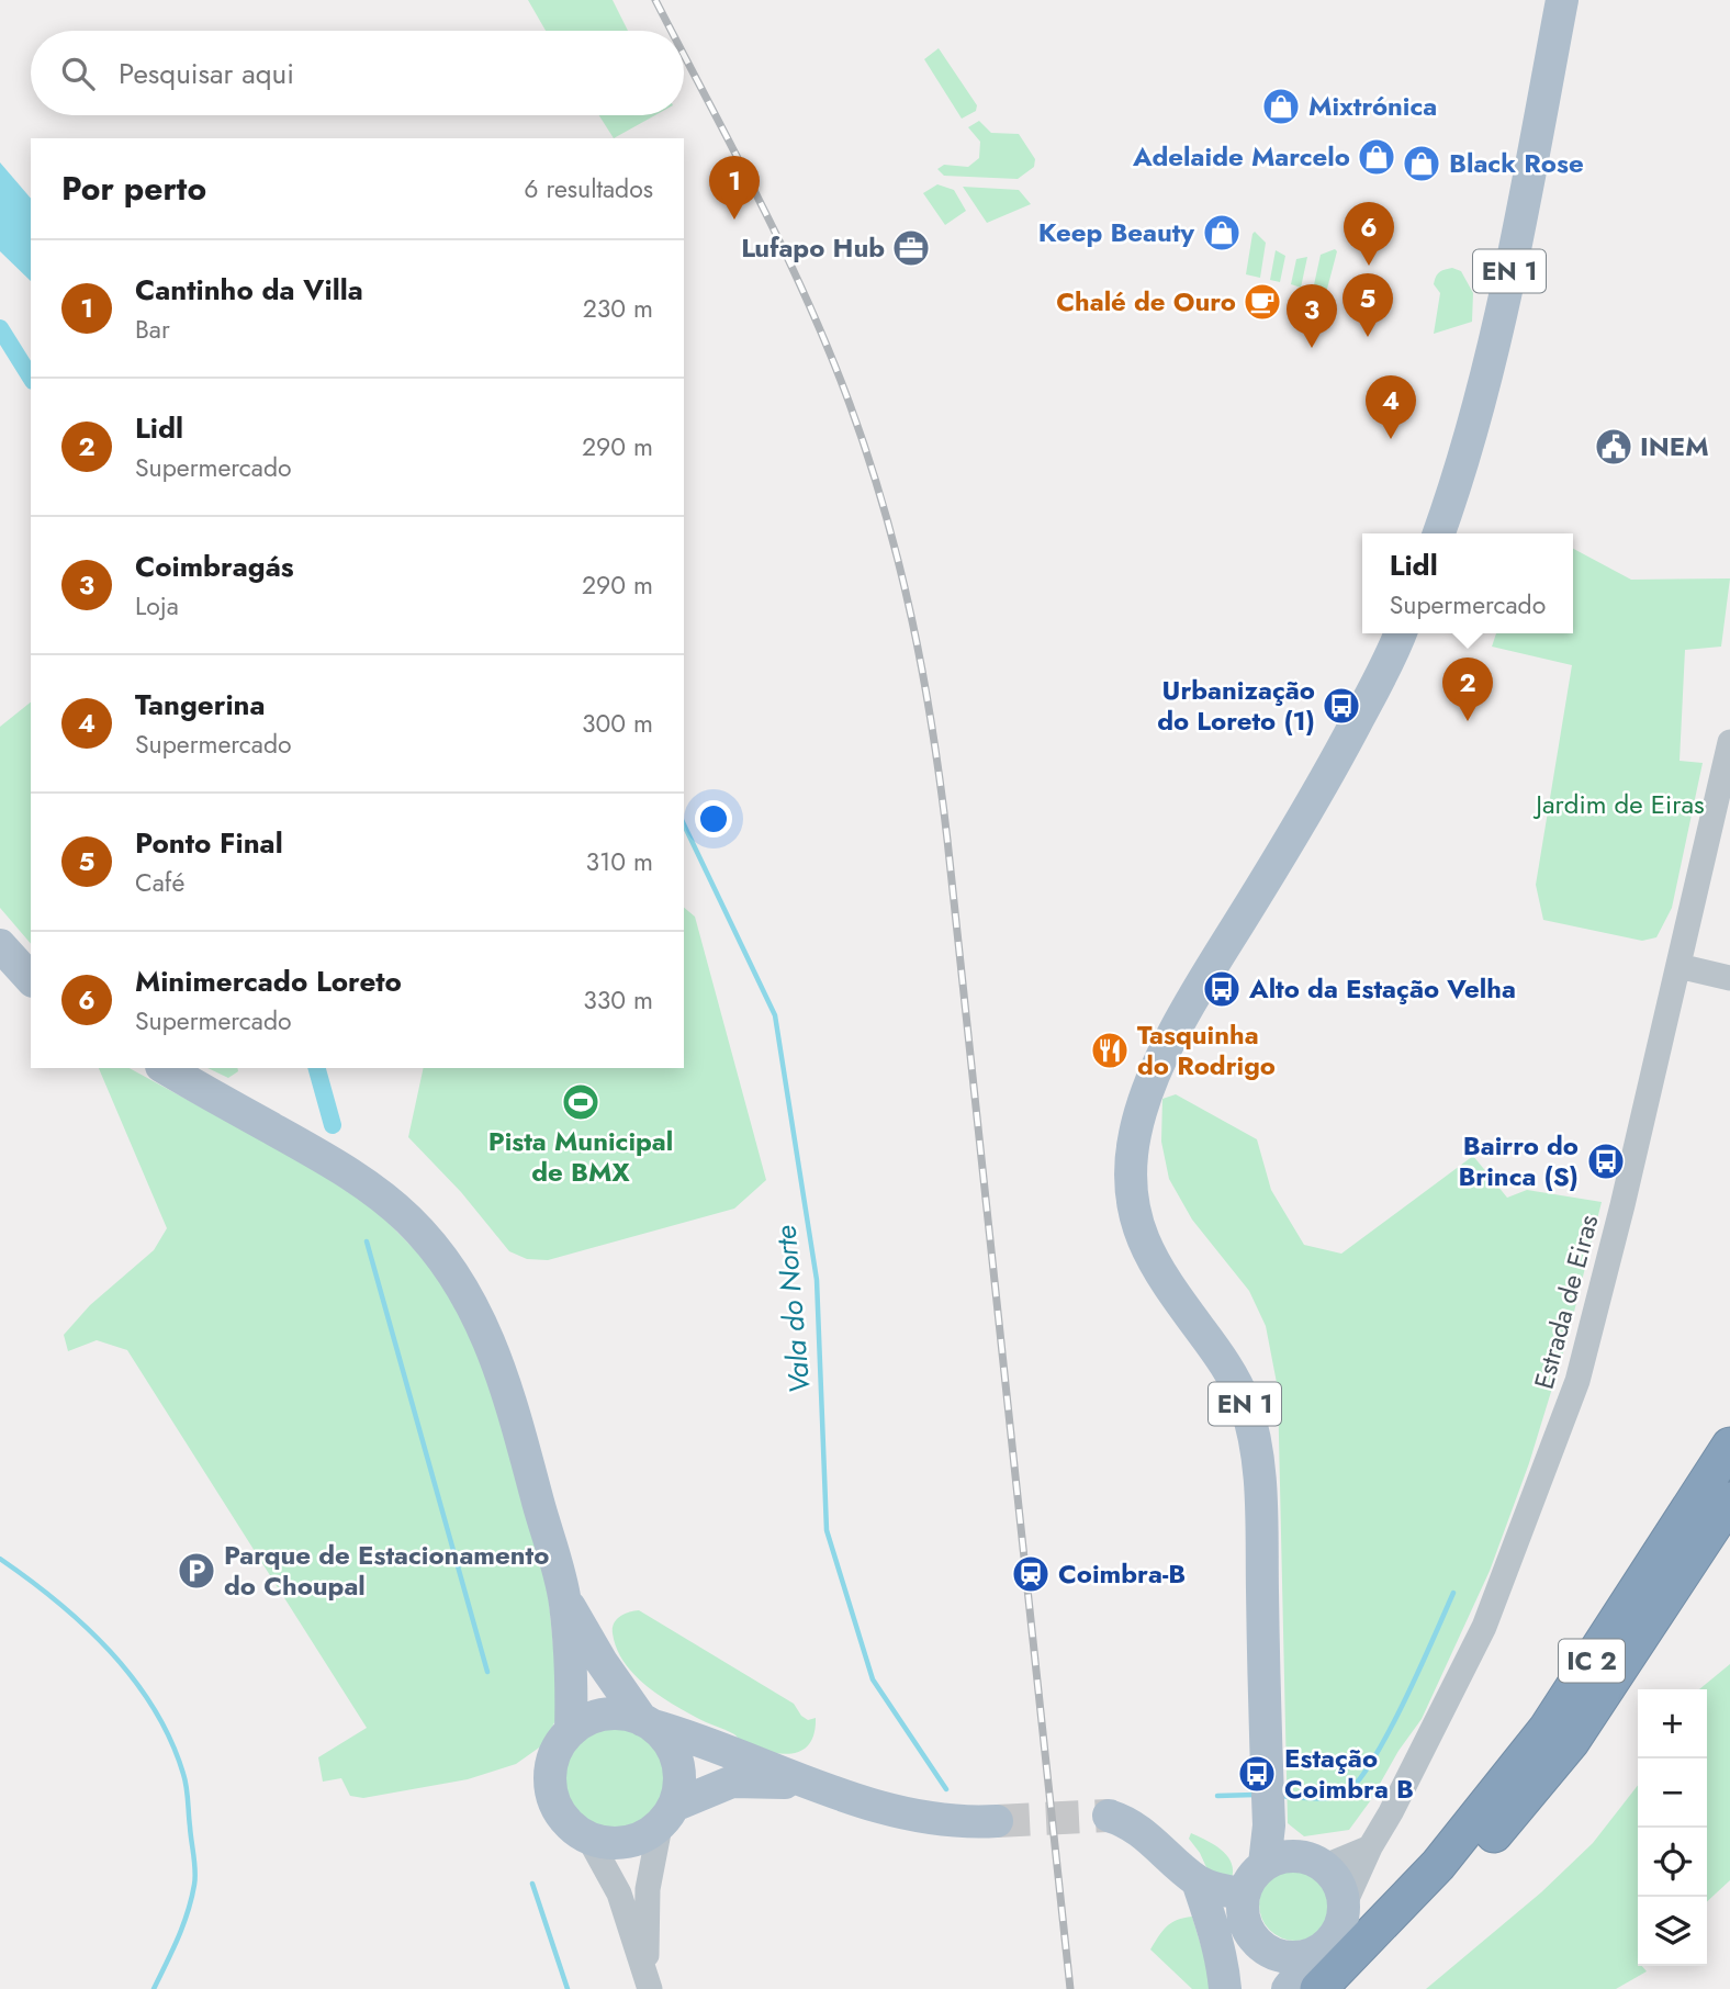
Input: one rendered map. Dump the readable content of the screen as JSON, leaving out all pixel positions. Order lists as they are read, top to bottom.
{
  "streets": {
    "highway": ["IC 2"],
    "main road": ["EN 1"],
    "street": ["Estrada de Eiras"]
  },
  "crossings": [
    ["EN 1", "Estrada de Eiras"]
  ],
  "water": ["Vala do Norte"],
  "parks": ["Jardim de Eiras"],
  "places": {
    "shop": [
      "Mixtrónica",
      "Adelaide Marcelo",
      "Black Rose",
      "Keep Beauty"
    ],
    "office": ["Lufapo Hub"],
    "cafe": ["Chalé de Ouro"],
    "public building": ["INEM"],
    "bus stop": [
      "Urbanização do Loreto (1)",
      "Alto da Estação Velha",
      "Bairro do Brinca (S)",
      "Estação Coimbra B"
    ],
    "restaurant": ["Tasquinha do Rodrigo"],
    "sports": ["Pista Municipal de BMX"],
    "parking": ["Parque de Estacionamento do Choupal"],
    "station": ["Coimbra-B"]
  },
  "page": {
    "search": "Pesquisar aqui",
    "heading": ["Por perto", "6 resultados"],
    "pins": [
      "1",
      "6",
      "5",
      "3",
      "4",
      "2"
    ],
    "list": [
      {
        "mark": "1",
        "name": "Cantinho da Villa",
        "note": "Bar",
        "value": "230 m"
      },
      {
        "mark": "2",
        "name": "Lidl",
        "note": "Supermercado",
        "value": "290 m"
      },
      {
        "mark": "3",
        "name": "Coimbragás",
        "note": "Loja",
        "value": "290 m"
      },
      {
        "mark": "4",
        "name": "Tangerina",
        "note": "Supermercado",
        "value": "300 m"
      },
      {
        "mark": "5",
        "name": "Ponto Final",
        "note": "Café",
        "value": "310 m"
      },
      {
        "mark": "6",
        "name": "Minimercado Loreto",
        "note": "Supermercado",
        "value": "330 m"
      }
    ],
    "popup": ["Lidl", "Supermercado"],
    "map_buttons": ["+", "−"]
  }
}
